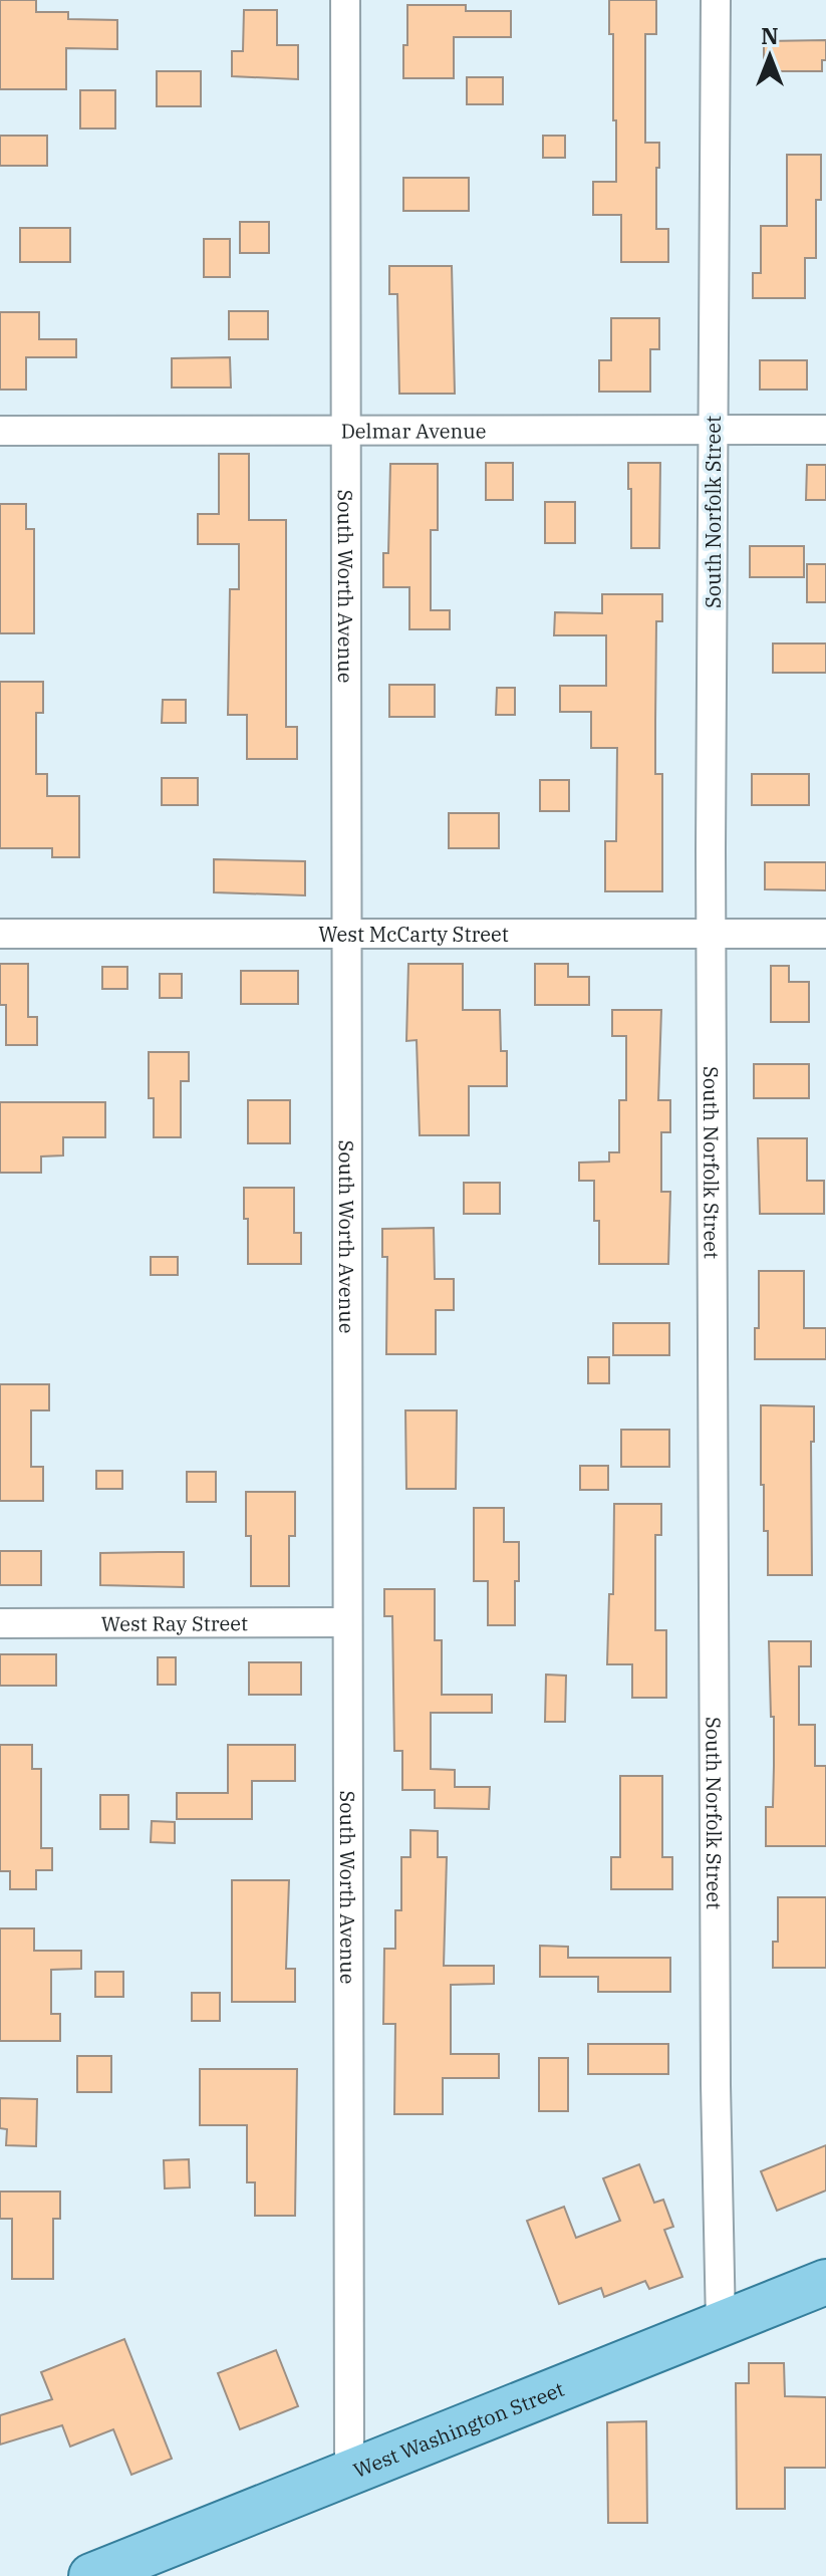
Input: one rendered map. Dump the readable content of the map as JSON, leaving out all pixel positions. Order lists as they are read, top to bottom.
{
  "streets": {
    "main road": ["West Washington Street"],
    "street": [
      "Delmar Avenue",
      "South Norfolk Street",
      "South Worth Avenue",
      "West McCarty Street",
      "West Ray Street"
    ]
  },
  "crossings": [
    ["Delmar Avenue", "South Norfolk Street"],
    ["Delmar Avenue", "South Worth Avenue"],
    ["South Norfolk Street", "West McCarty Street"],
    ["South Norfolk Street", "West Washington Street"],
    ["South Worth Avenue", "West McCarty Street"],
    ["South Worth Avenue", "West Ray Street"],
    ["South Worth Avenue", "West Washington Street"]
  ],
  "north": "top"
}
